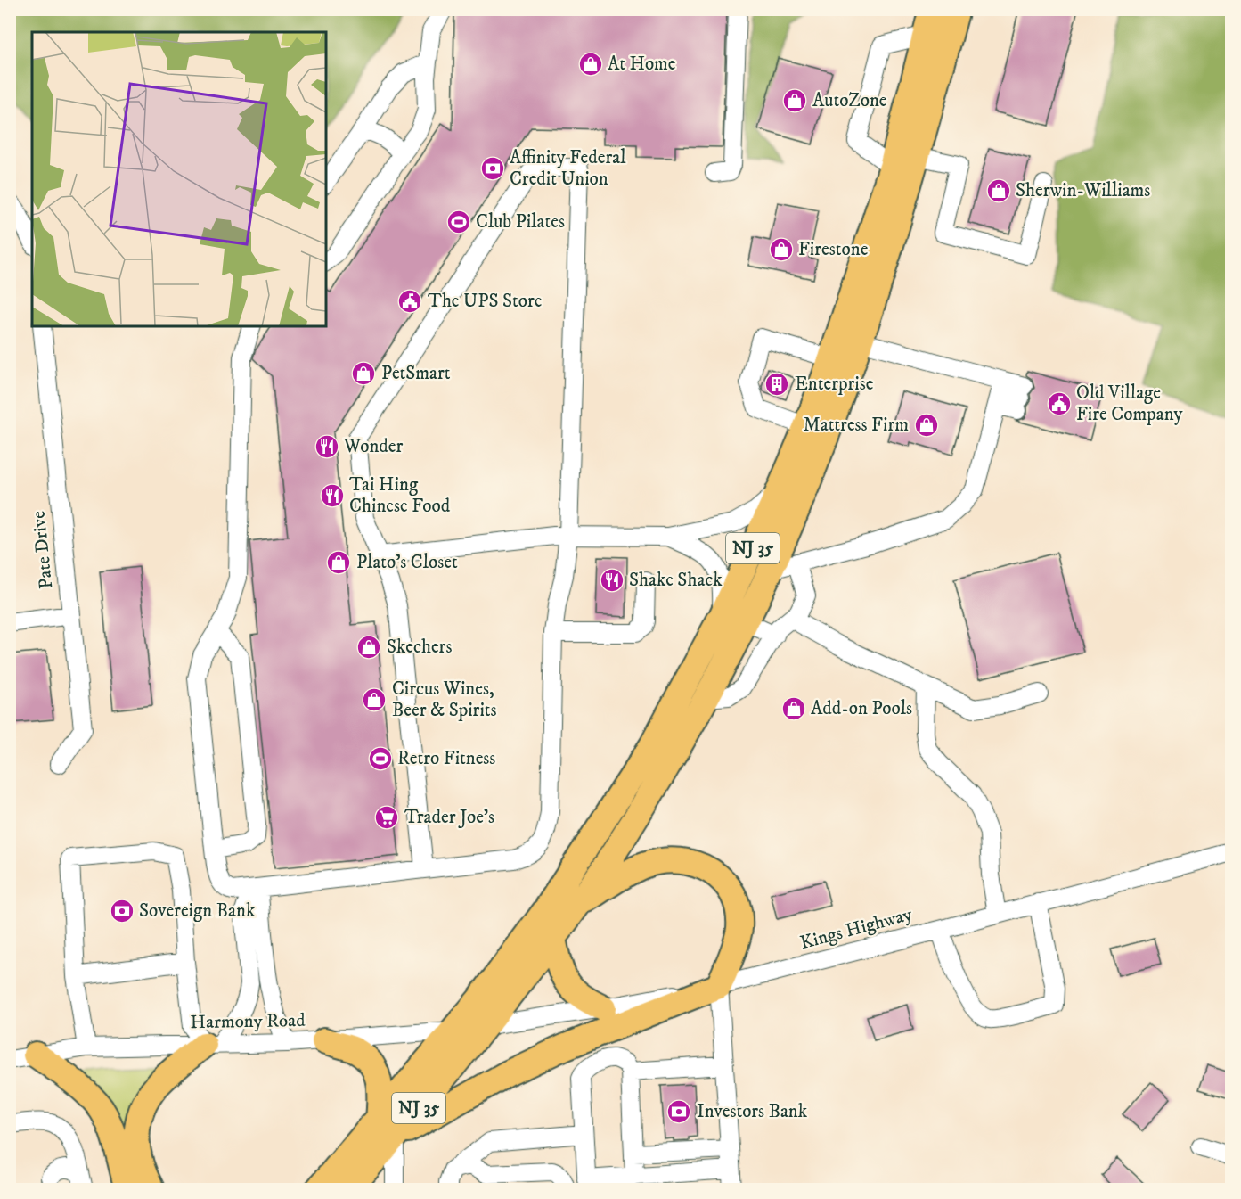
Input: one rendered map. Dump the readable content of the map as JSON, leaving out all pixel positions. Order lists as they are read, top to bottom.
{
  "streets": {
    "highway": ["NJ 35"],
    "street": ["Pate Drive", "Kings Highway", "Harmony Road"]
  },
  "crossings": [
    ["NJ 35", "Kings Highway"],
    ["NJ 35", "Harmony Road"],
    ["Kings Highway", "Harmony Road"]
  ],
  "places": {
    "shop": [
      "At Home",
      "AutoZone",
      "Sherwin-Williams",
      "Firestone",
      "PetSmart",
      "Mattress Firm",
      "Plato's Closet",
      "Skechers",
      "Circus Wines, Beer & Spirits",
      "Add-on Pools"
    ],
    "bank": ["Affinity Federal Credit Union", "Sovereign Bank", "Investors Bank"],
    "sports": ["Club Pilates", "Retro Fitness"],
    "public building": ["The UPS Store", "Old Village Fire Company"],
    "building": ["Enterprise"],
    "restaurant": ["Wonder", "Tai Hing Chinese Food", "Shake Shack"],
    "supermarket": ["Trader Joe's"]
  }
}
